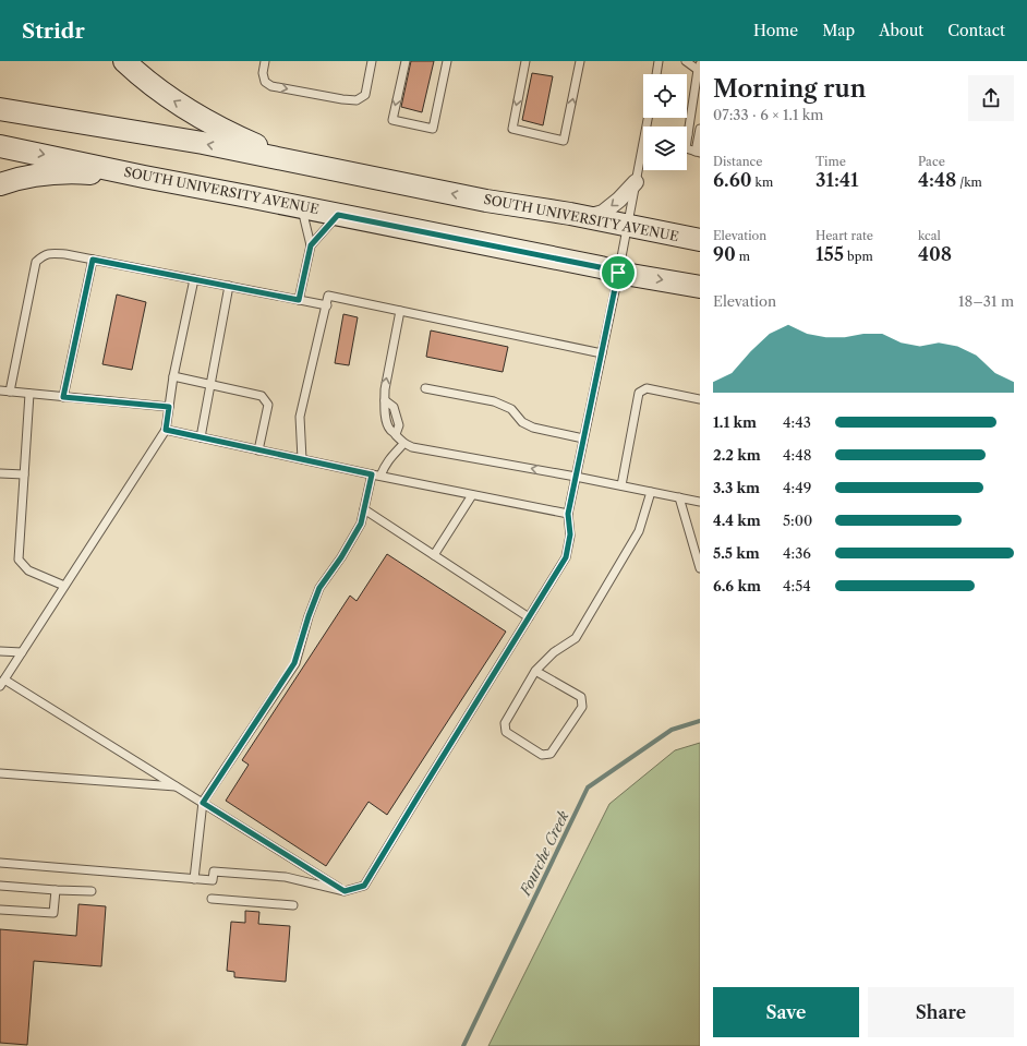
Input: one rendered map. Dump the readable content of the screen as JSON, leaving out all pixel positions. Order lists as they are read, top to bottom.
{
  "streets": {
    "main road": ["SOUTH UNIVERSITY AVENUE"]
  },
  "water": ["Fourche Creek"],
  "page": {
    "header": "Stridr",
    "nav": [
      "Home",
      "Map",
      "About",
      "Contact"
    ],
    "heading": ["Morning run", "07:33 · 6 × 1.1 km"],
    "stats": [
      ["Distance", "6.60 km"],
      ["Time", "31:41"],
      ["Pace", "4:48 /km"],
      ["Elevation", "90 m"],
      ["Heart rate", "155 bpm"],
      ["kcal", "408"]
    ],
    "chart": ["Elevation", "18–31 m"],
    "list": [
      {
        "name": "1.1 km",
        "note": "4:43"
      },
      {
        "name": "2.2 km",
        "note": "4:48"
      },
      {
        "name": "3.3 km",
        "note": "4:49"
      },
      {
        "name": "4.4 km",
        "note": "5:00"
      },
      {
        "name": "5.5 km",
        "note": "4:36"
      },
      {
        "name": "6.6 km",
        "note": "4:54"
      }
    ],
    "buttons": ["Save", "Share"]
  }
}
